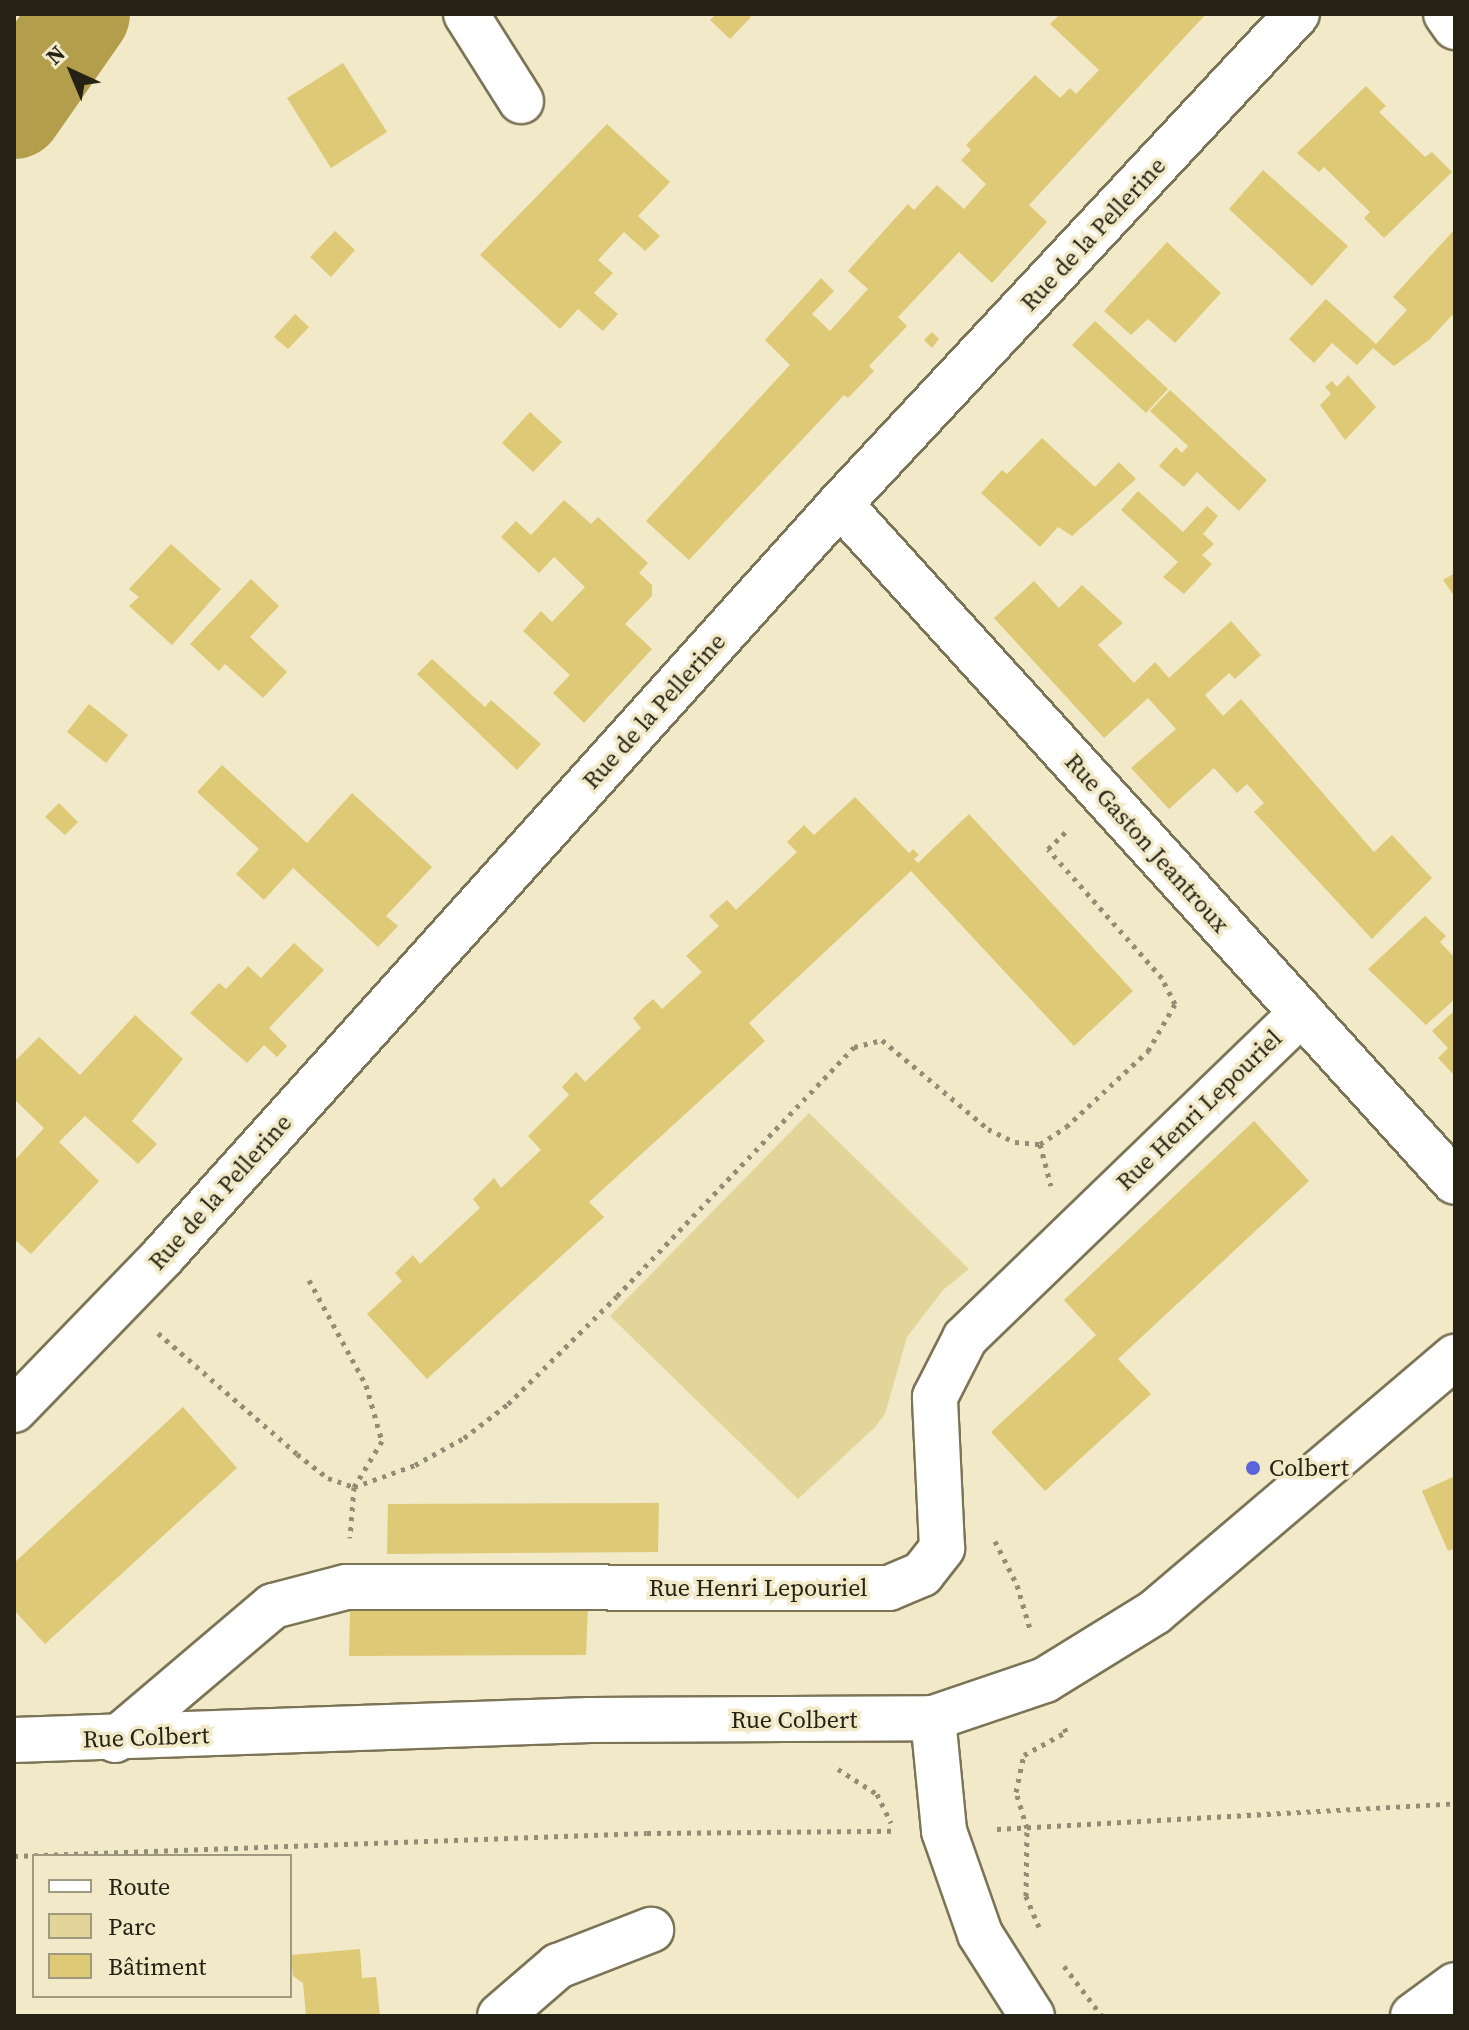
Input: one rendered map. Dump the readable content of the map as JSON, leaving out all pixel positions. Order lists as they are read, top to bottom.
{
  "streets": {
    "street": [
      "Rue de la Pellerine",
      "Rue Gaston Jeantroux",
      "Rue Henri Lepouriel",
      "Rue Colbert"
    ]
  },
  "crossings": [
    ["Rue de la Pellerine", "Rue Gaston Jeantroux"],
    ["Rue Gaston Jeantroux", "Rue Henri Lepouriel"],
    ["Rue Henri Lepouriel", "Rue Colbert"]
  ],
  "places": ["Colbert"],
  "legend": ["Route", "Parc", "Bâtiment"],
  "north": "top left"
}
